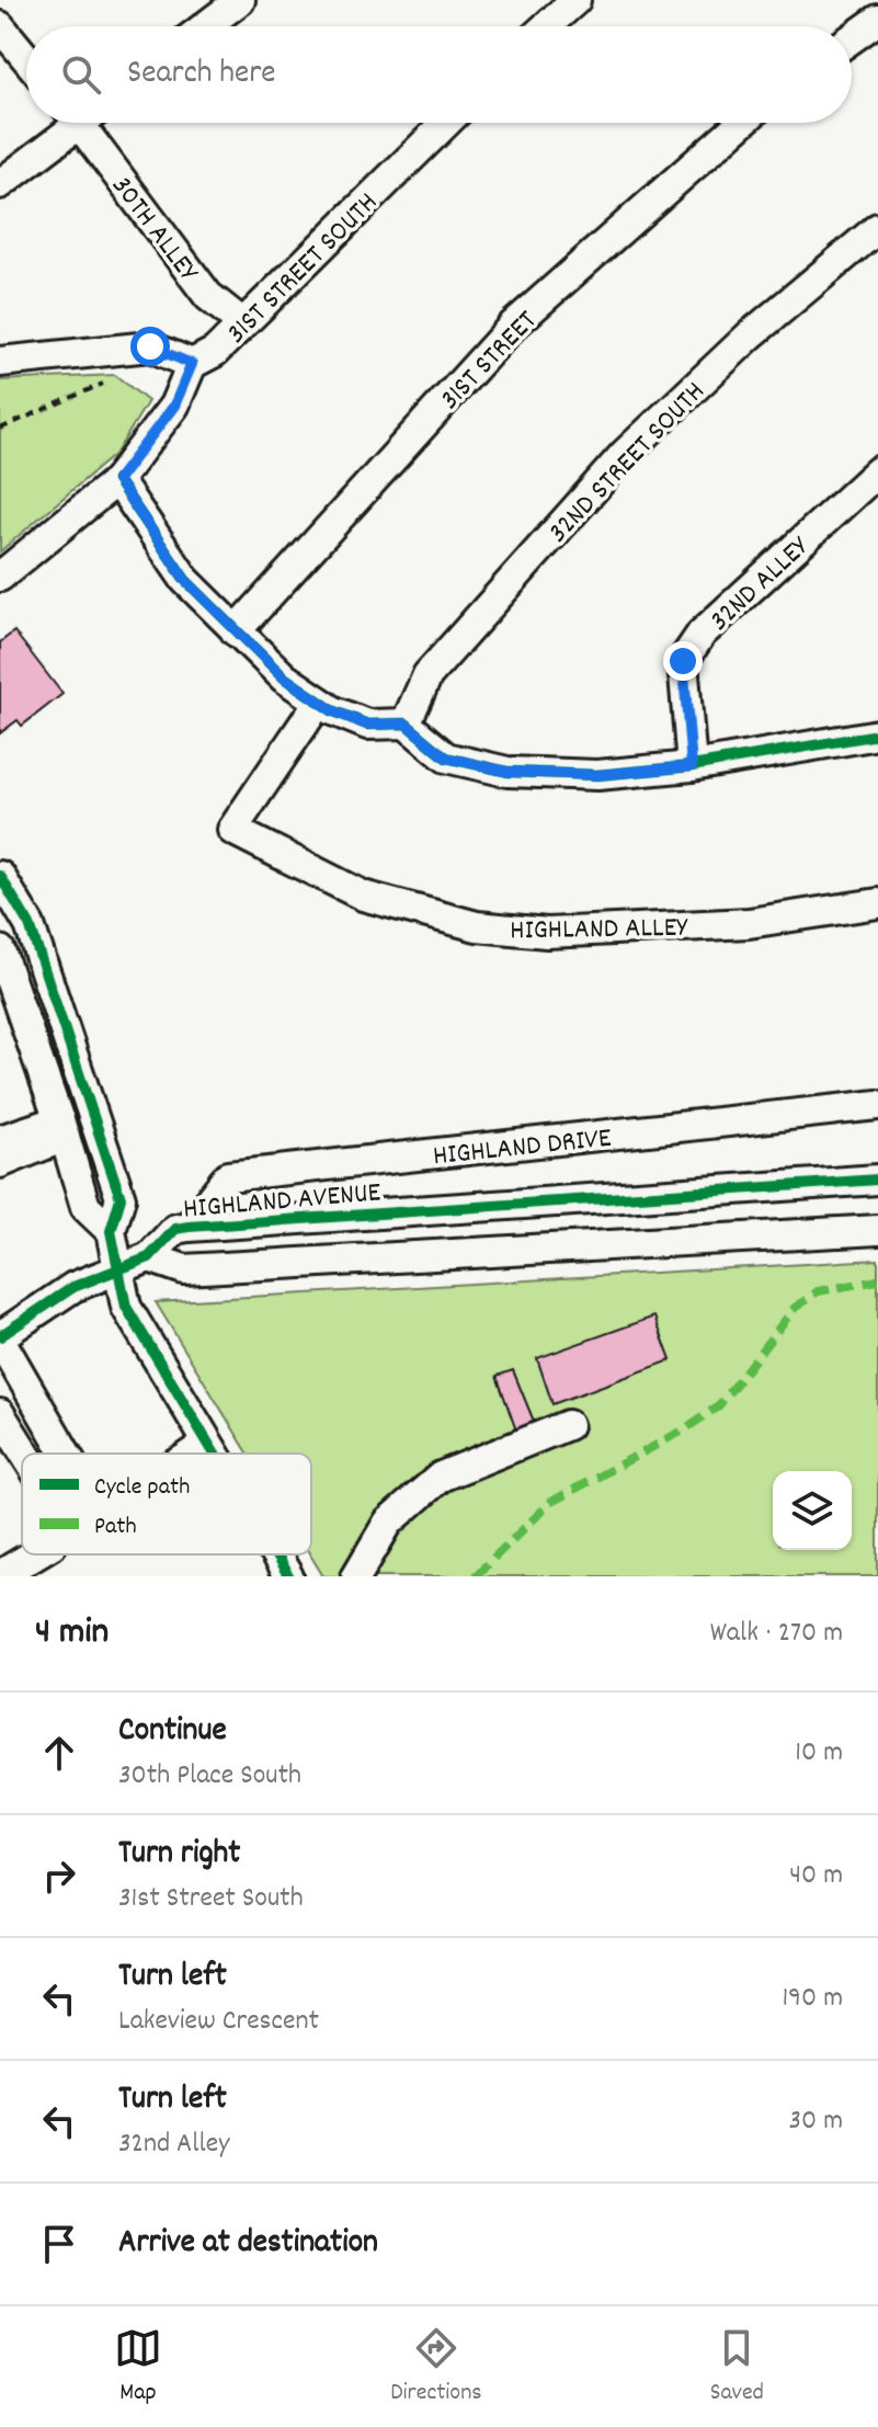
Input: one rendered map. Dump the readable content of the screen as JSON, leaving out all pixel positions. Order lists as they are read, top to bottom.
{
  "streets": {
    "street": [
      "30TH ALLEY",
      "31ST STREET SOUTH",
      "31ST STREET",
      "32ND STREET SOUTH",
      "32ND ALLEY",
      "HIGHLAND ALLEY",
      "HIGHLAND DRIVE",
      "HIGHLAND AVENUE"
    ]
  },
  "crossings": [
    ["30TH ALLEY", "31ST STREET SOUTH"],
    ["HIGHLAND DRIVE", "HIGHLAND AVENUE"]
  ],
  "legend": ["Cycle path", "Path"],
  "page": {
    "search": "Search here",
    "heading": ["4 min", "Walk · 270 m"],
    "list": [
      ["Continue", "30th Place South", "10 m"],
      ["Turn right", "31st Street South", "40 m"],
      ["Turn left", "Lakeview Crescent", "190 m"],
      ["Turn left", "32nd Alley", "30 m"],
      "Arrive at destination"
    ],
    "nav": ["Map", "Directions", "Saved"]
  }
}
